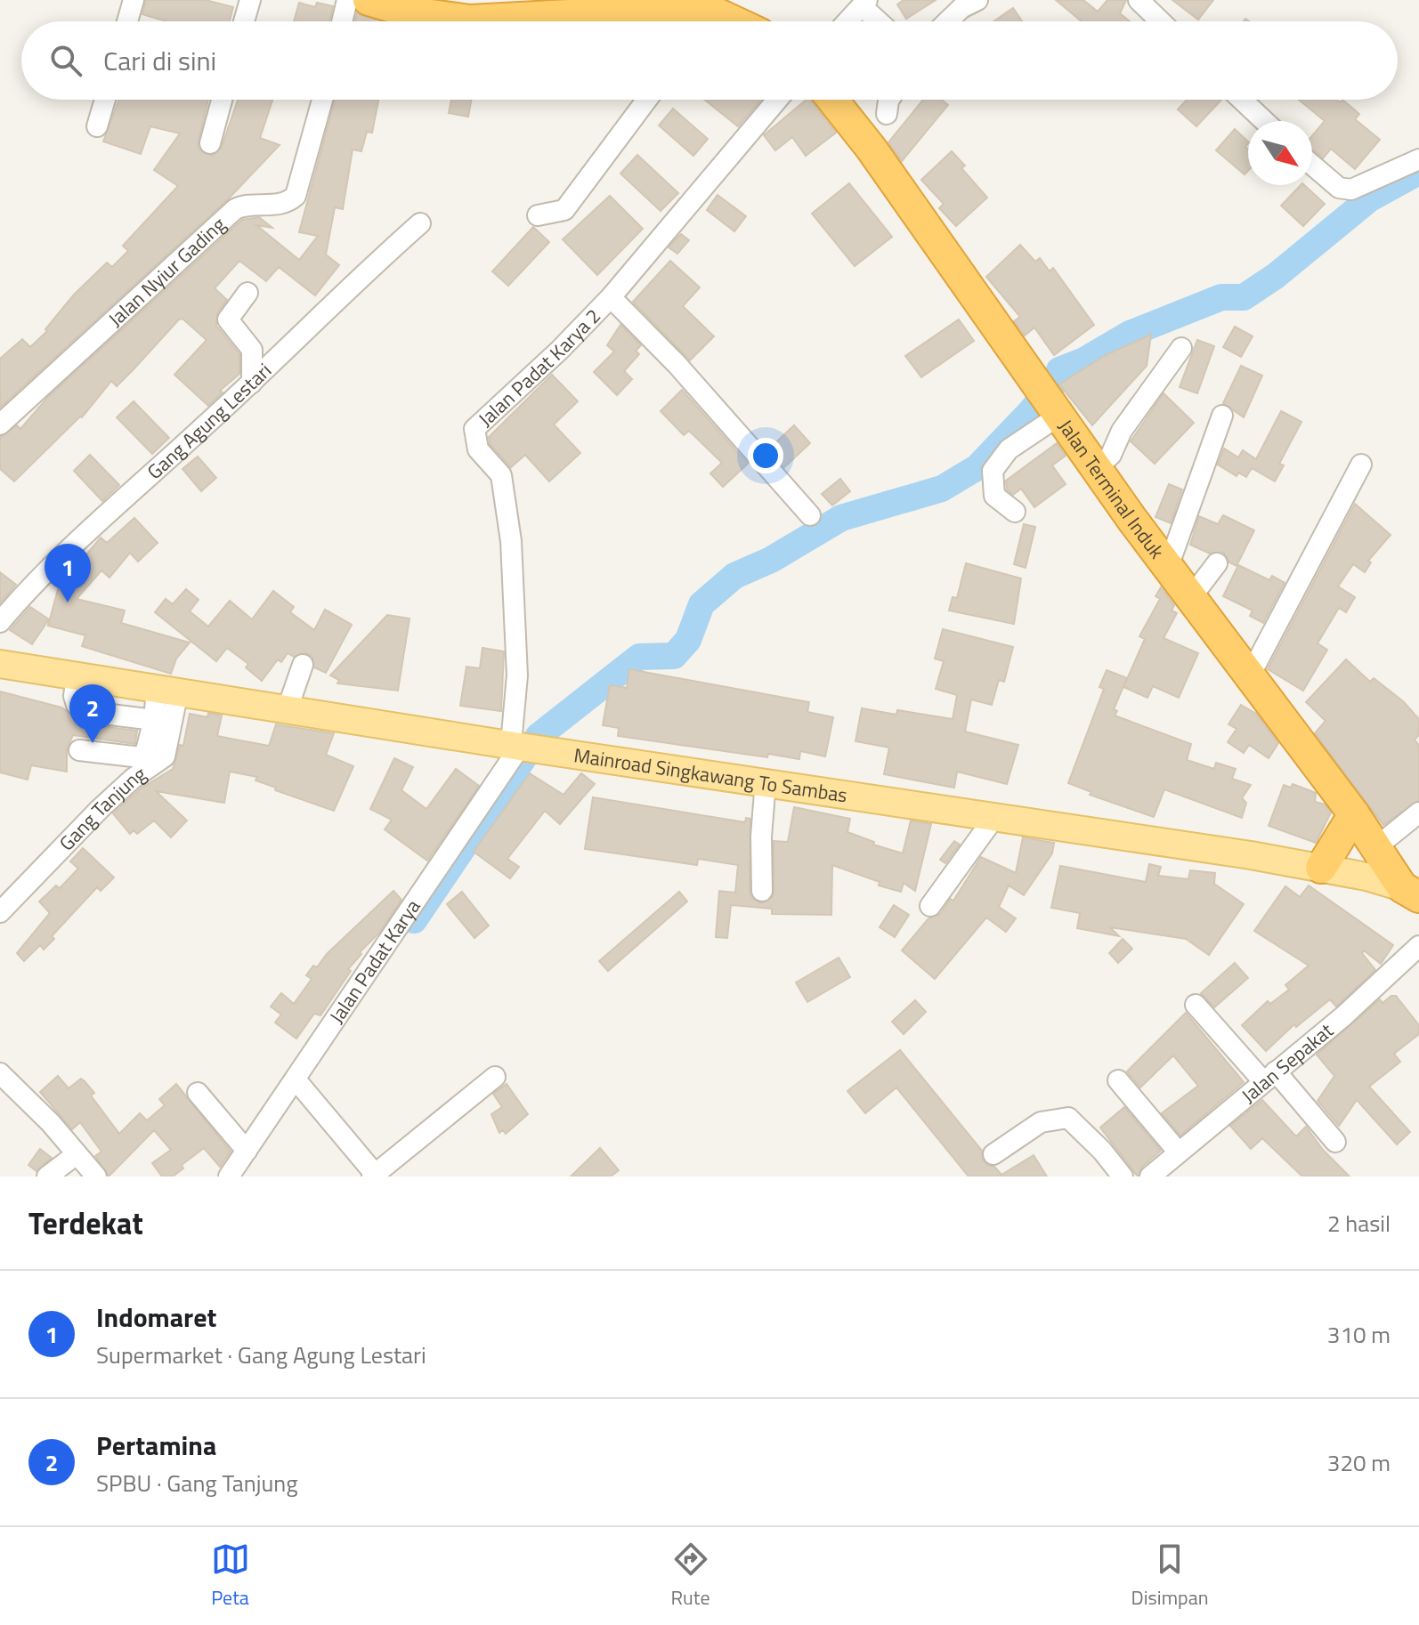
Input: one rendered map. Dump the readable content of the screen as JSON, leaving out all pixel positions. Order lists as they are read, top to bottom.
{
  "streets": {
    "highway": ["Jalan Terminal Induk"],
    "main road": ["Mainroad Singkawang To Sambas"],
    "street": [
      "Jalan Nyiur Gading",
      "Jalan Padat Karya 2",
      "Gang Agung Lestari",
      "Gang Tanjung",
      "Jalan Padat Karya",
      "Jalan Sepakat"
    ]
  },
  "crossings": [
    ["Jalan Padat Karya 2", "Mainroad Singkawang To Sambas"],
    ["Jalan Padat Karya 2", "Jalan Padat Karya"],
    ["Jalan Terminal Induk", "Mainroad Singkawang To Sambas"],
    ["Mainroad Singkawang To Sambas", "Gang Tanjung"],
    ["Mainroad Singkawang To Sambas", "Jalan Padat Karya"]
  ],
  "north": "bottom right",
  "page": {
    "search": "Cari di sini",
    "pins": ["1", "2"],
    "heading": ["Terdekat", "2 hasil"],
    "list": [
      {
        "mark": "1",
        "name": "Indomaret",
        "note": "Supermarket · Gang Agung Lestari",
        "value": "310 m"
      },
      {
        "mark": "2",
        "name": "Pertamina",
        "note": "SPBU · Gang Tanjung",
        "value": "320 m"
      }
    ],
    "nav": ["Peta", "Rute", "Disimpan"]
  }
}
